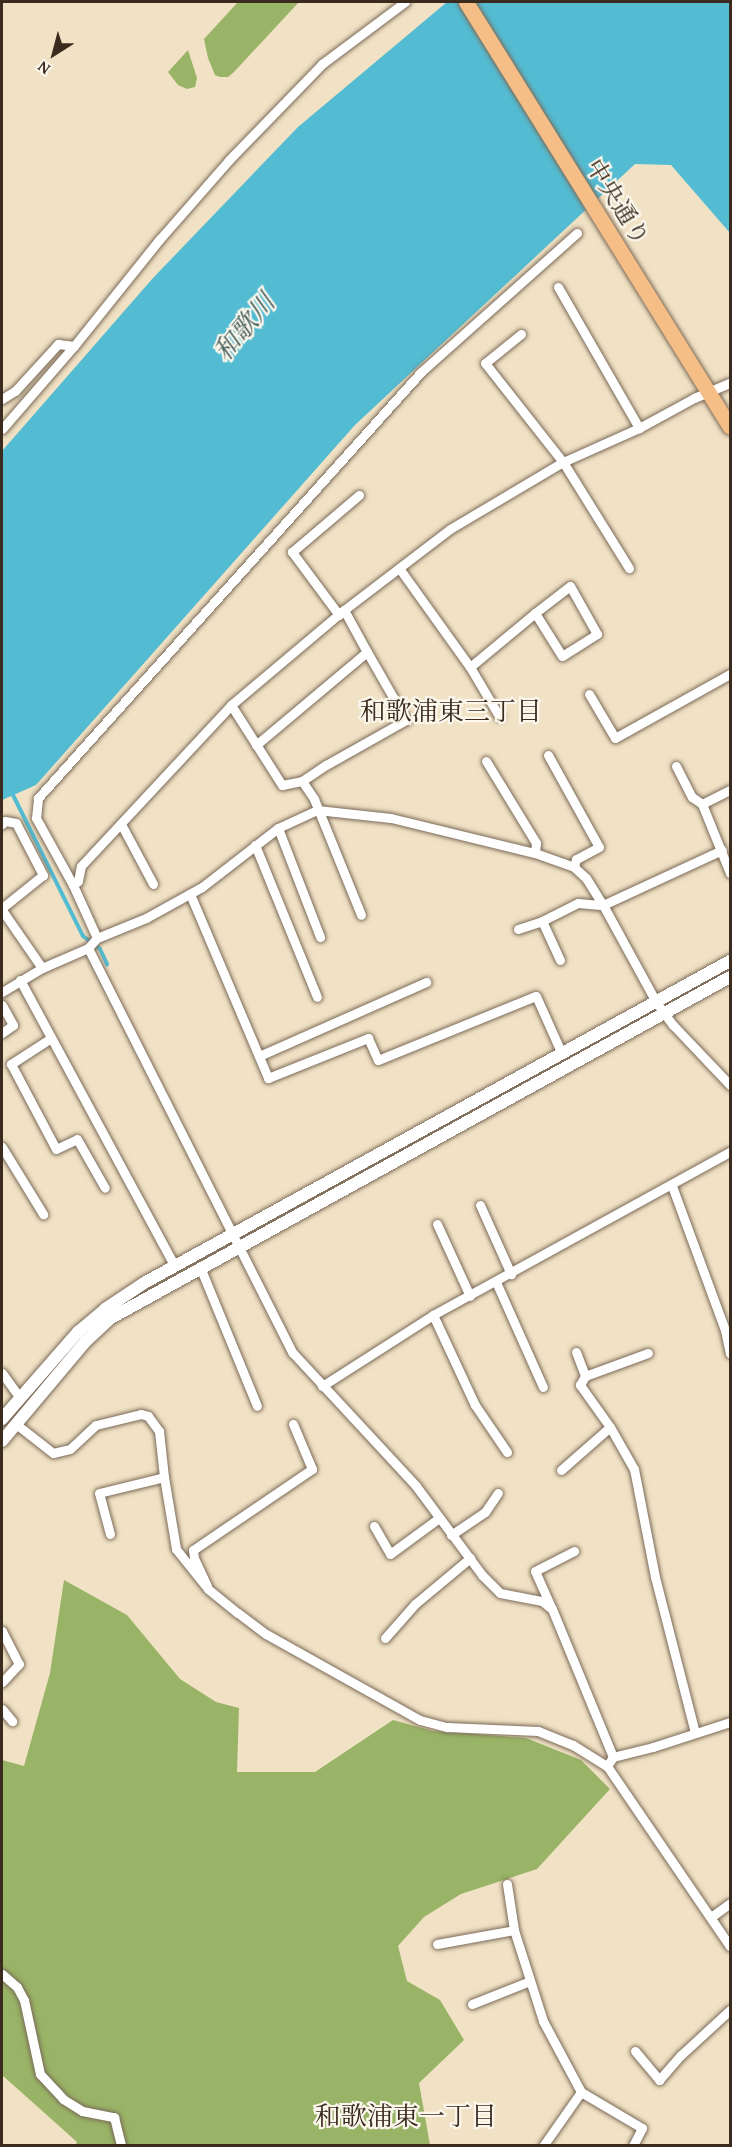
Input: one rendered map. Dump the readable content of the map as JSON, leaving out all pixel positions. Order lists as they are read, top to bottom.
{
  "streets": {
    "highway": ["中央通り"]
  },
  "districts": ["和歌浦東三丁目", "和歌浦東一丁目"],
  "water": ["和歌川"],
  "north": "bottom left"
}
